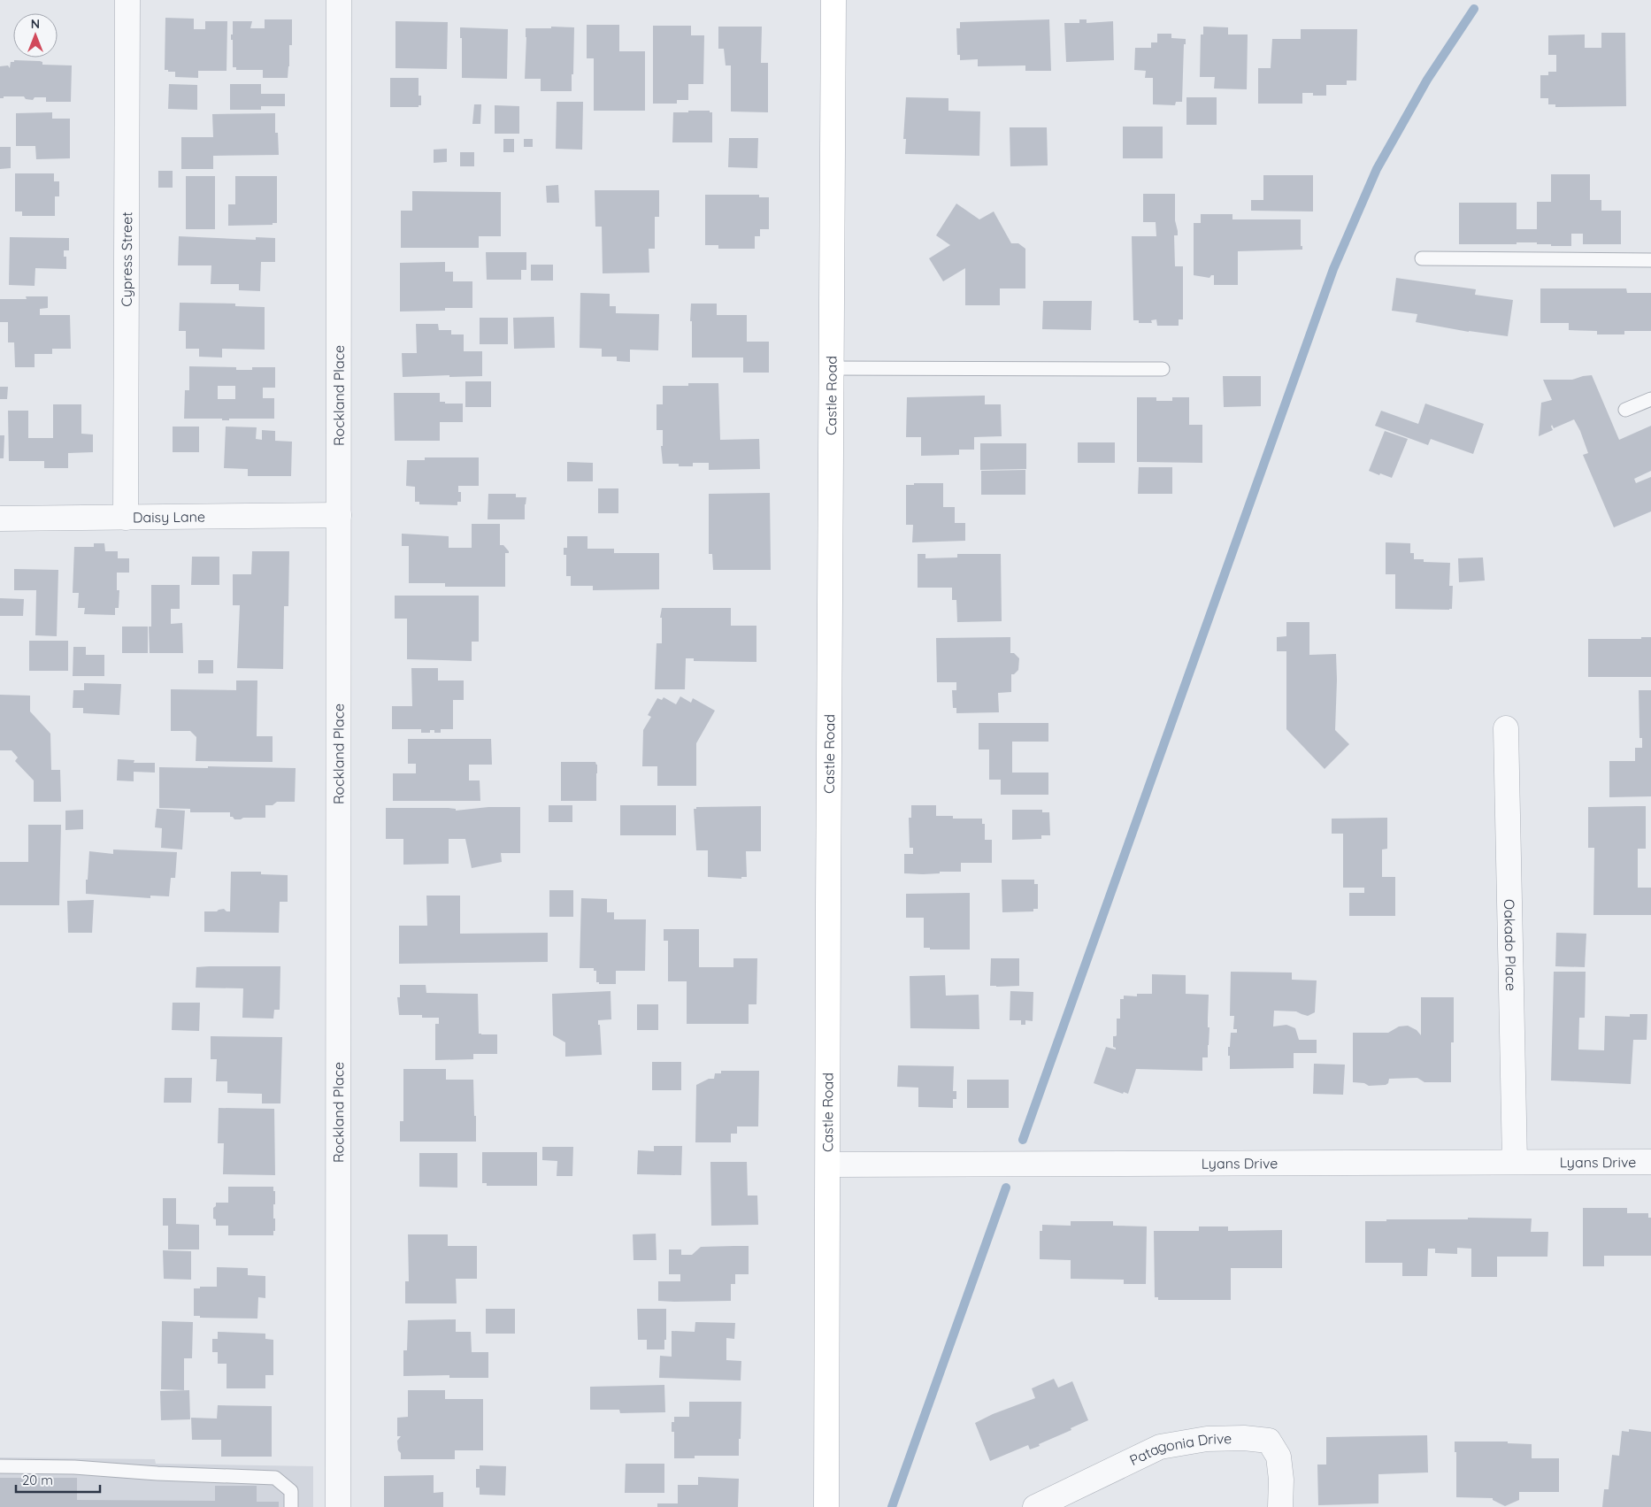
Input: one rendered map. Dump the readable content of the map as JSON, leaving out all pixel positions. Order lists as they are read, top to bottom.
{
  "streets": {
    "street": [
      "Cypress Street",
      "Rockland Place",
      "Castle Road",
      "Daisy Lane",
      "Oakado Place",
      "Lyans Drive",
      "Patagonia Drive"
    ]
  },
  "crossings": [
    ["Cypress Street", "Daisy Lane"],
    ["Rockland Place", "Daisy Lane"],
    ["Castle Road", "Lyans Drive"],
    ["Oakado Place", "Lyans Drive"]
  ],
  "scale_bar": "20 m",
  "north": "top"
}
